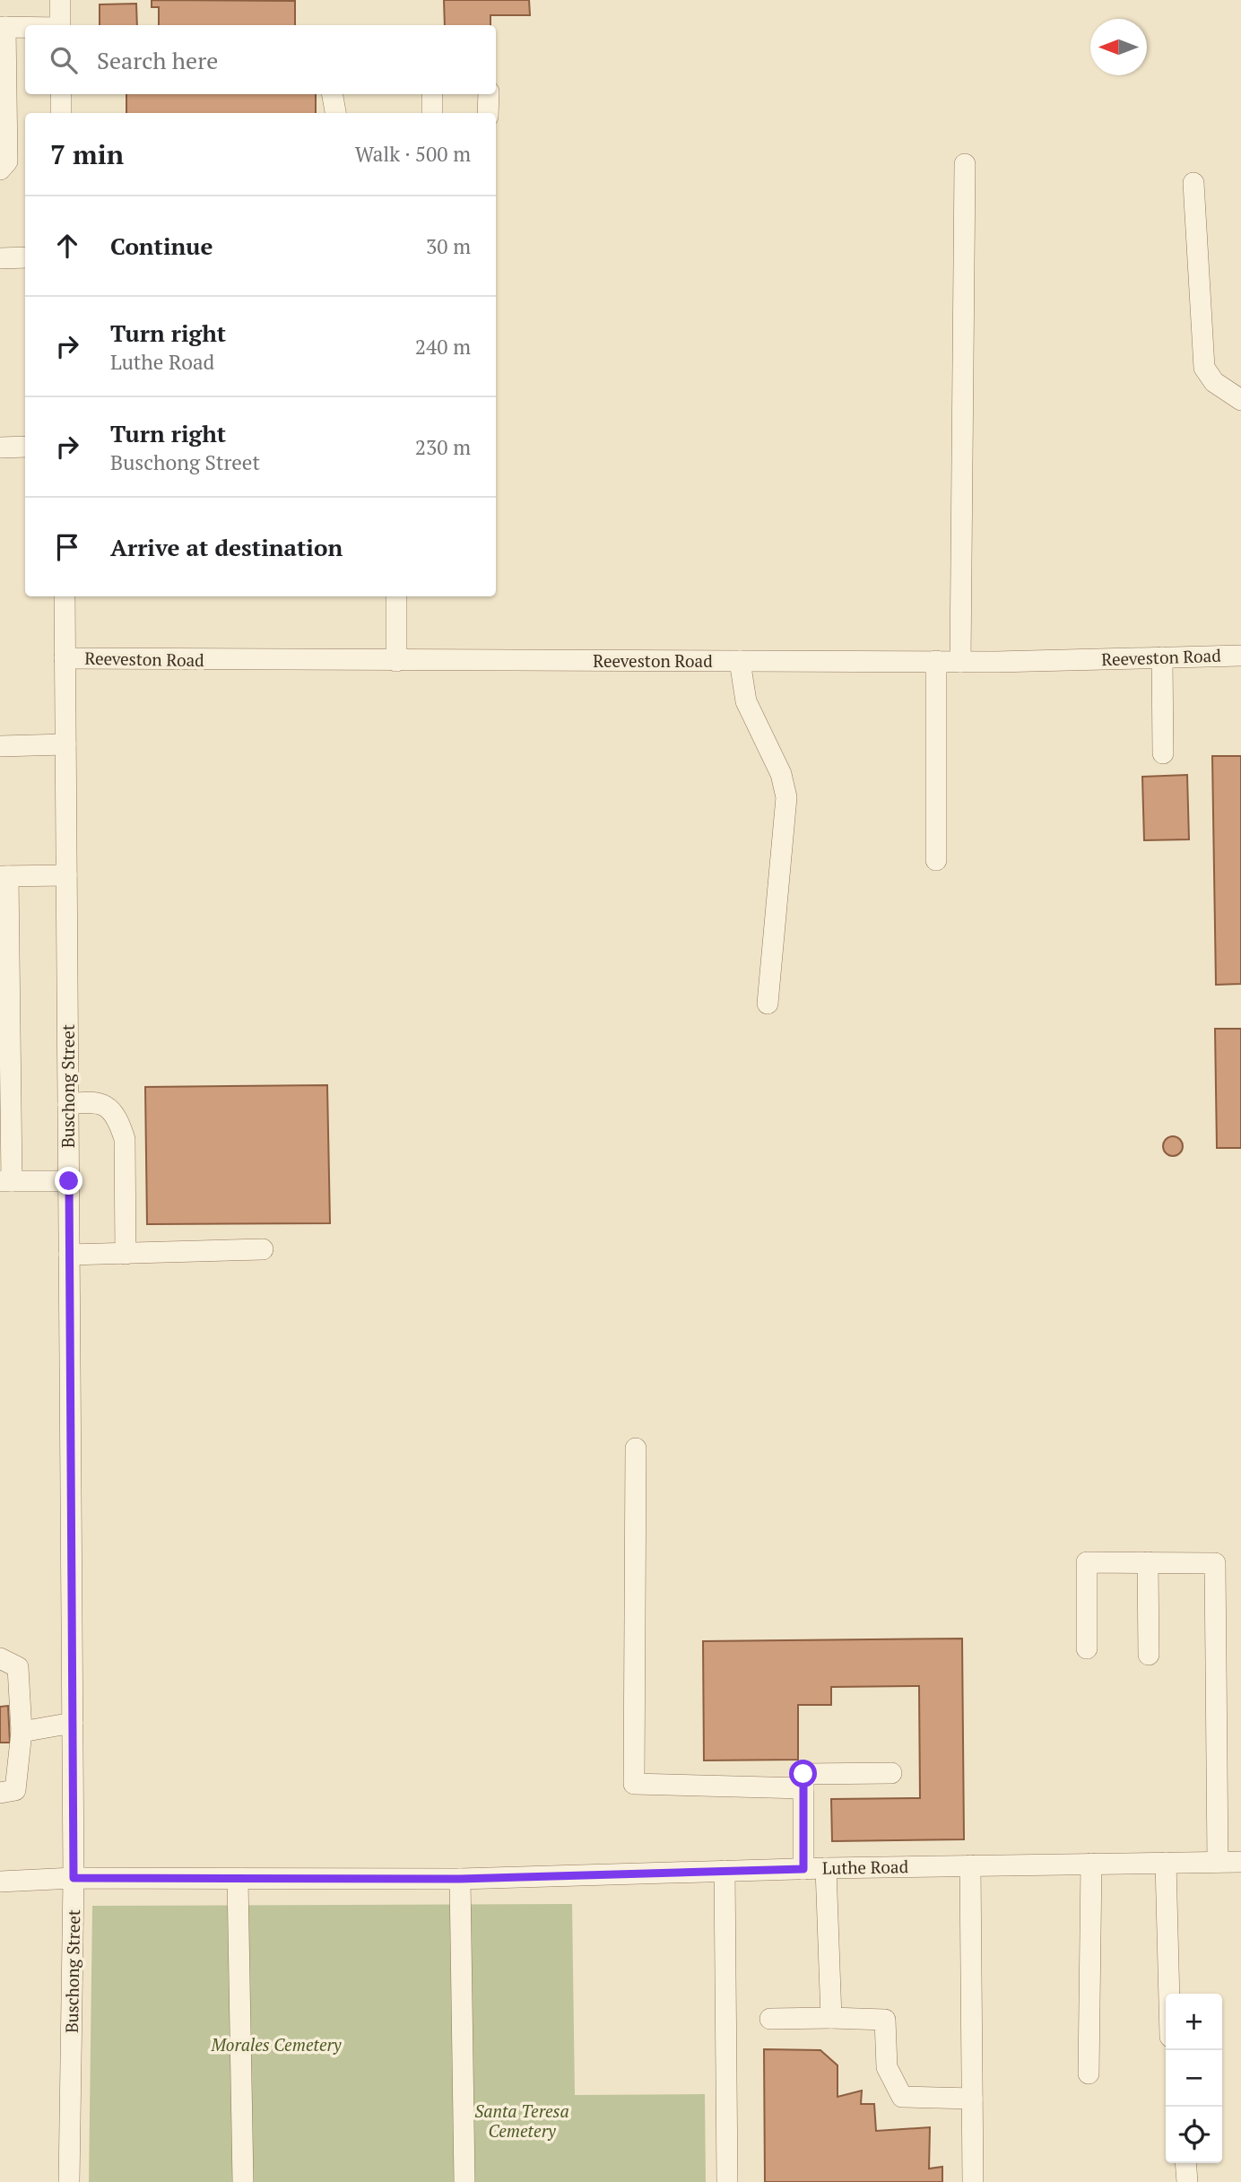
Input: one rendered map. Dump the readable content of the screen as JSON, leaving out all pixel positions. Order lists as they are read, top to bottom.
{
  "streets": {
    "street": ["Reeveston Road", "Buschong Street", "Luthe Road"]
  },
  "crossings": [
    ["Reeveston Road", "Buschong Street"],
    ["Buschong Street", "Luthe Road"]
  ],
  "parks": ["Morales Cemetery", "Santa Teresa Cemetery"],
  "north": "left",
  "page": {
    "search": "Search here",
    "heading": ["7 min", "Walk · 500 m"],
    "list": [
      ["Continue", "30 m"],
      ["Turn right", "Luthe Road", "240 m"],
      ["Turn right", "Buschong Street", "230 m"],
      "Arrive at destination"
    ],
    "map_buttons": ["+", "−"]
  }
}
